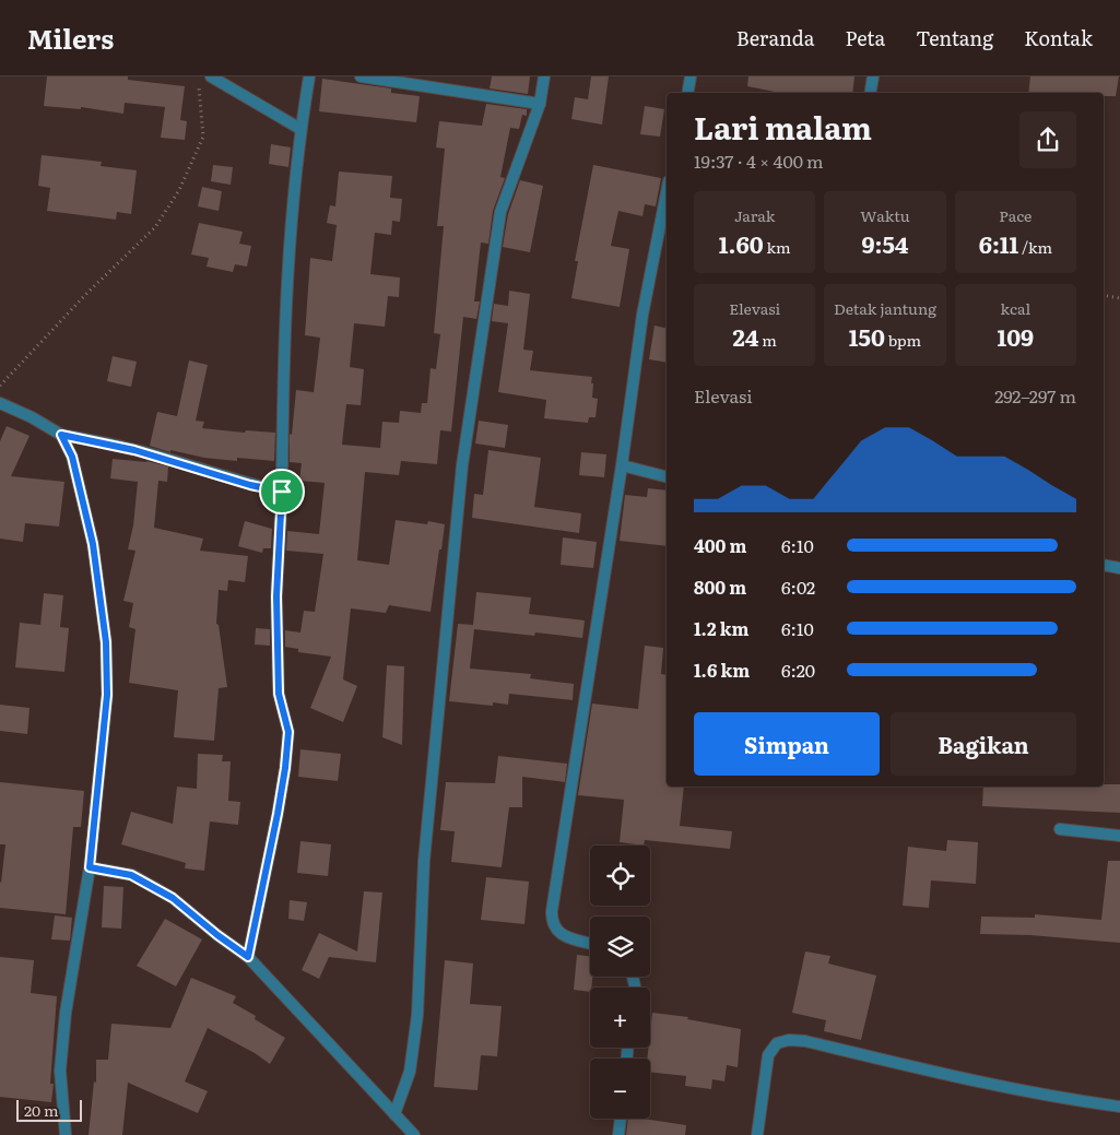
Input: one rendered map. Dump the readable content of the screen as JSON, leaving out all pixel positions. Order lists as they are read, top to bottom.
{
  "scale_bar": "20 m",
  "page": {
    "header": "Milers",
    "nav": [
      "Beranda",
      "Peta",
      "Tentang",
      "Kontak"
    ],
    "heading": ["Lari malam", "19:37 · 4 × 400 m"],
    "stats": [
      ["Jarak", "1.60 km"],
      ["Waktu", "9:54"],
      ["Pace", "6:11 /km"],
      ["Elevasi", "24 m"],
      ["Detak jantung", "150 bpm"],
      ["kcal", "109"]
    ],
    "chart": ["Elevasi", "292–297 m"],
    "list": [
      {
        "name": "400 m",
        "note": "6:10"
      },
      {
        "name": "800 m",
        "note": "6:02"
      },
      {
        "name": "1.2 km",
        "note": "6:10"
      },
      {
        "name": "1.6 km",
        "note": "6:20"
      }
    ],
    "buttons": ["Simpan", "Bagikan"],
    "map_buttons": ["+", "−"],
    "scale": "20 m"
  }
}
